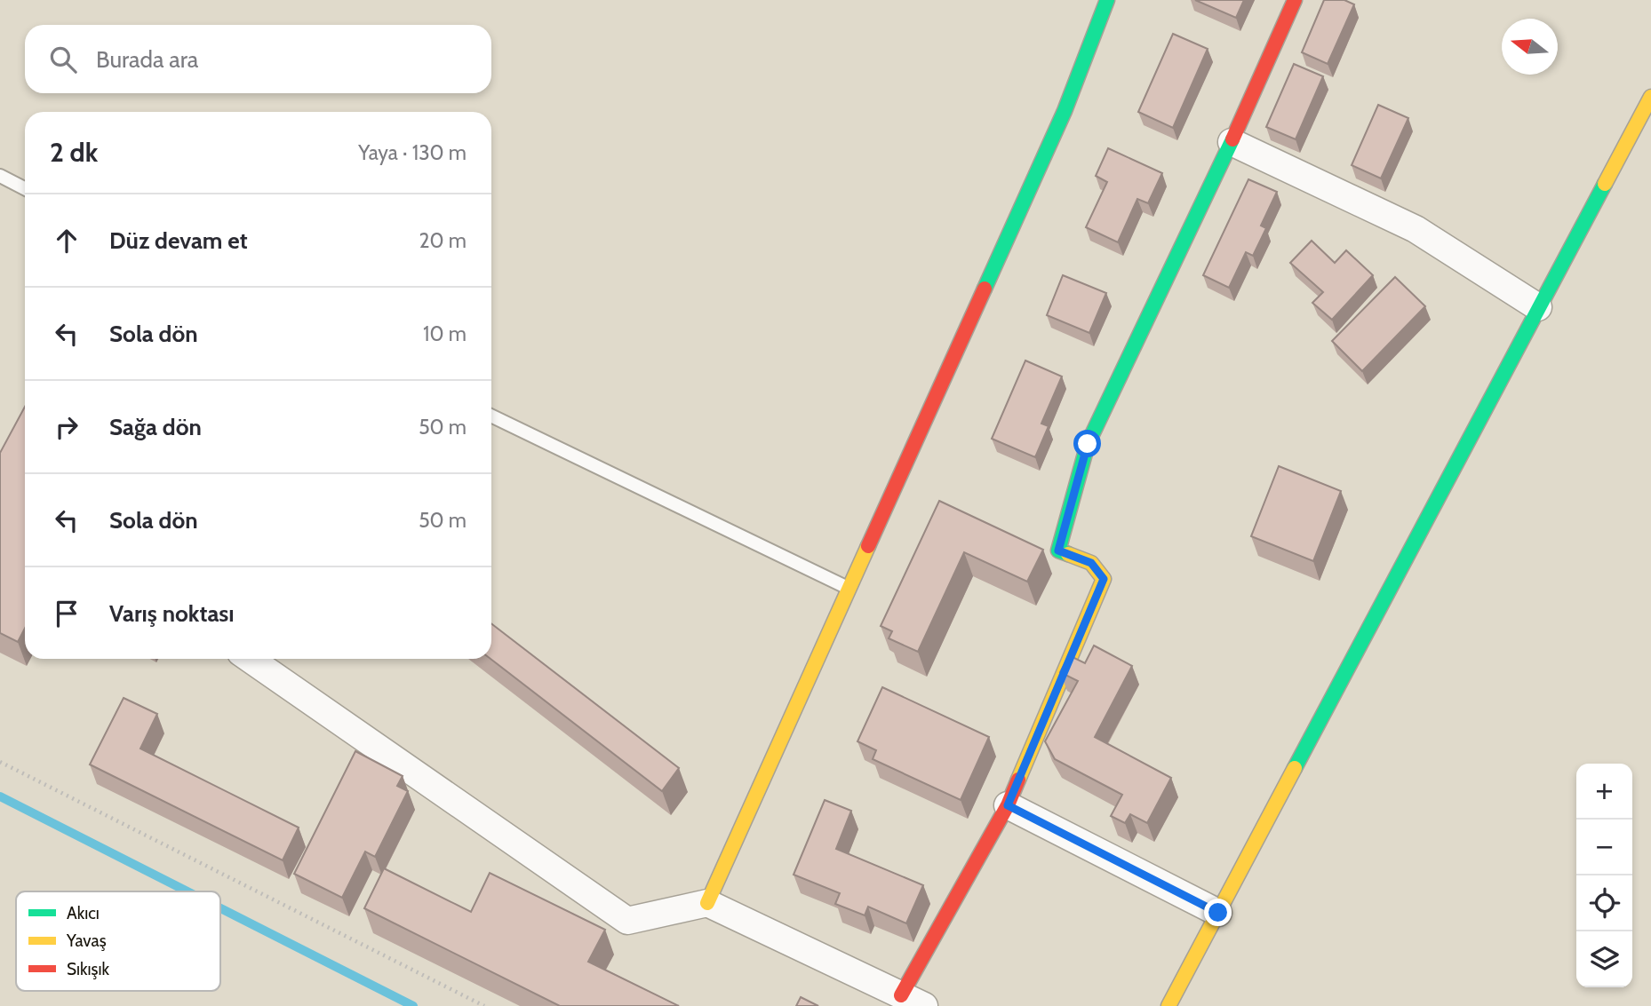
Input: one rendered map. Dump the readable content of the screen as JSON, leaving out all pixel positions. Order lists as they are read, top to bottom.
{
  "legend": ["Akıcı", "Yavaş", "Sıkışık"],
  "north": "left",
  "page": {
    "search": "Burada ara",
    "heading": ["2 dk", "Yaya · 130 m"],
    "list": [
      ["Düz devam et", "20 m"],
      ["Sola dön", "10 m"],
      ["Sağa dön", "50 m"],
      ["Sola dön", "50 m"],
      "Varış noktası"
    ],
    "map_buttons": ["+", "−"]
  }
}
